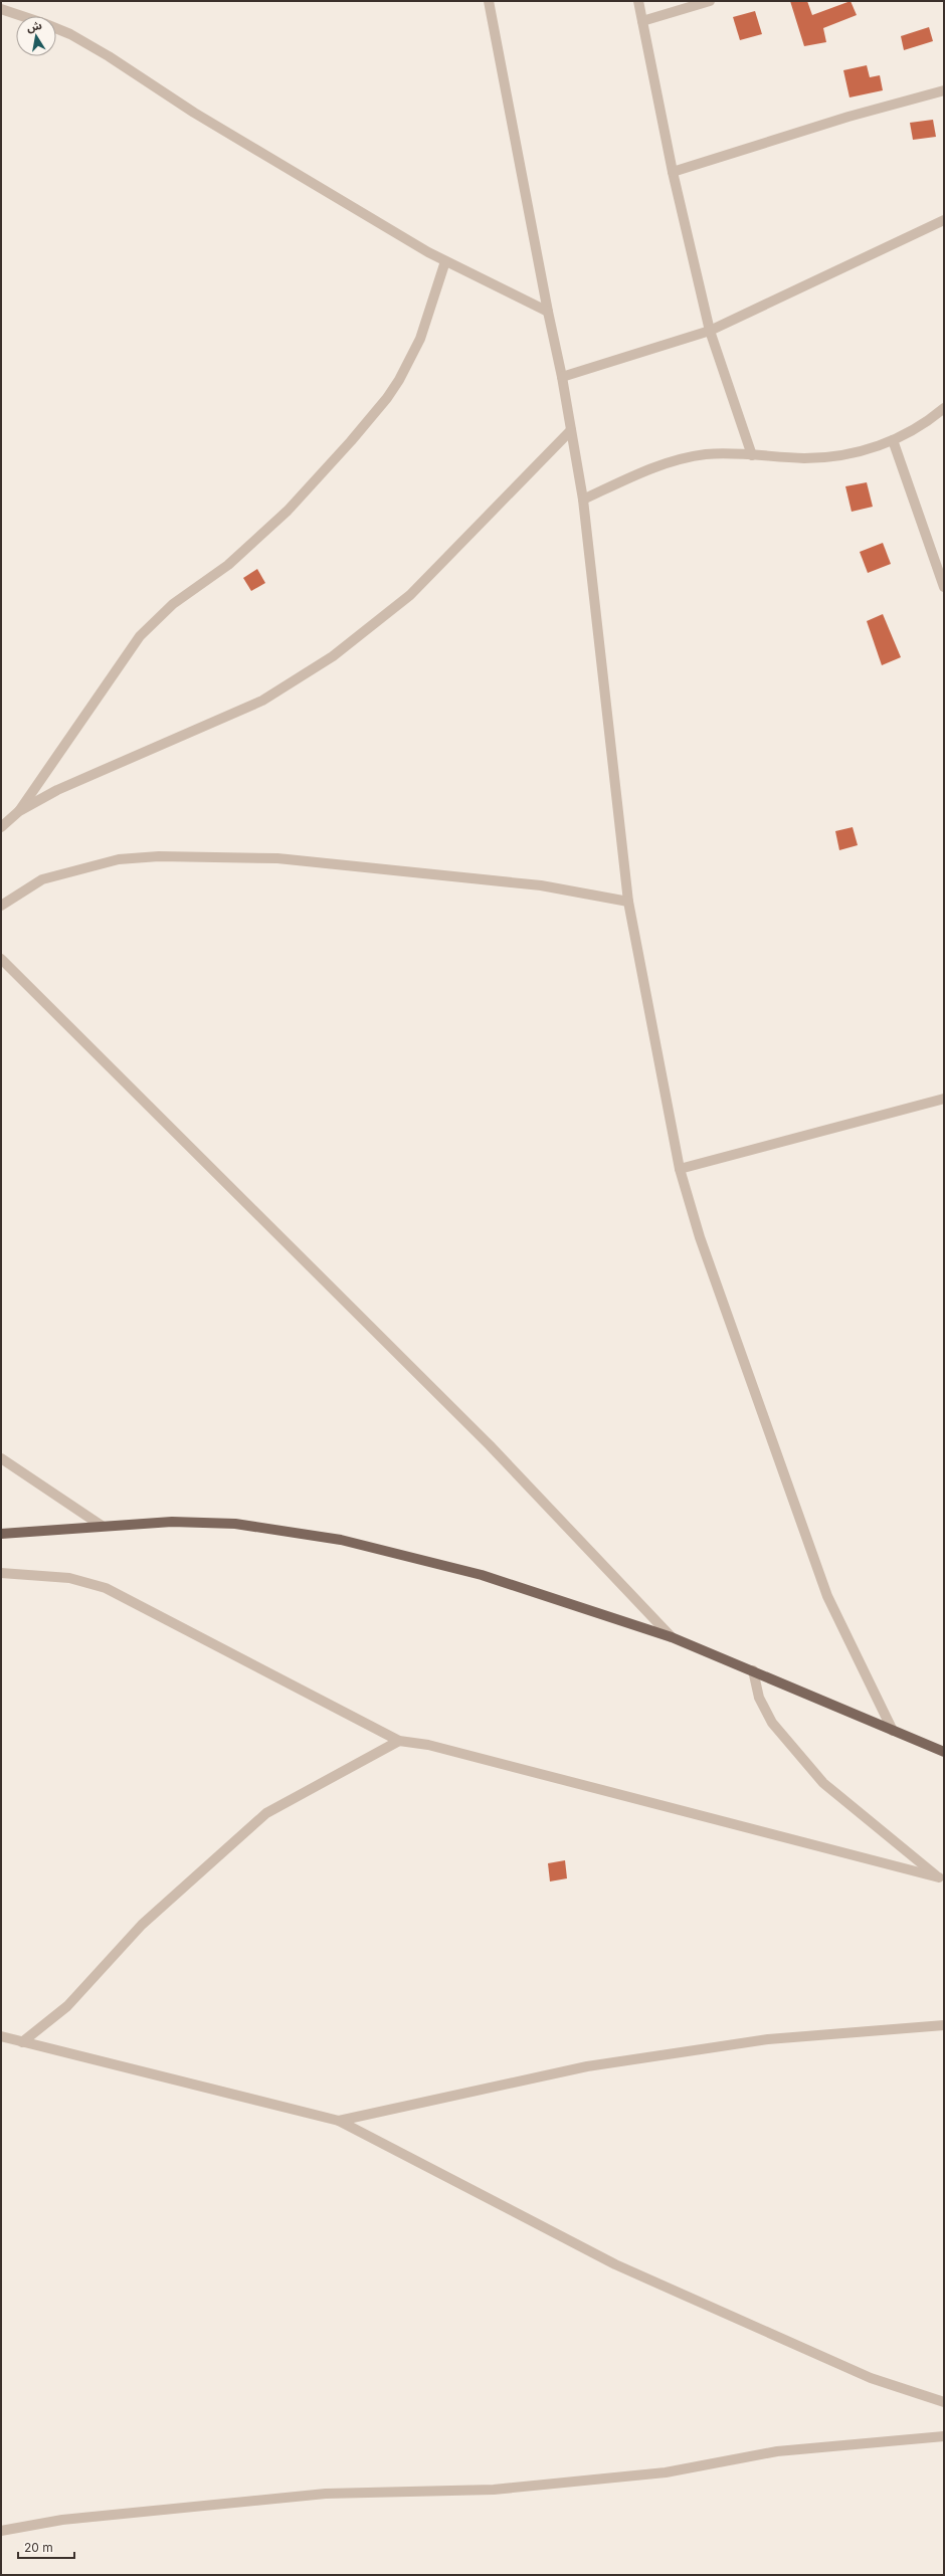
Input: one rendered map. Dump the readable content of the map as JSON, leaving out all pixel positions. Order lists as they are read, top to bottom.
{
  "scale_bar": "20 m",
  "north": "top"
}
